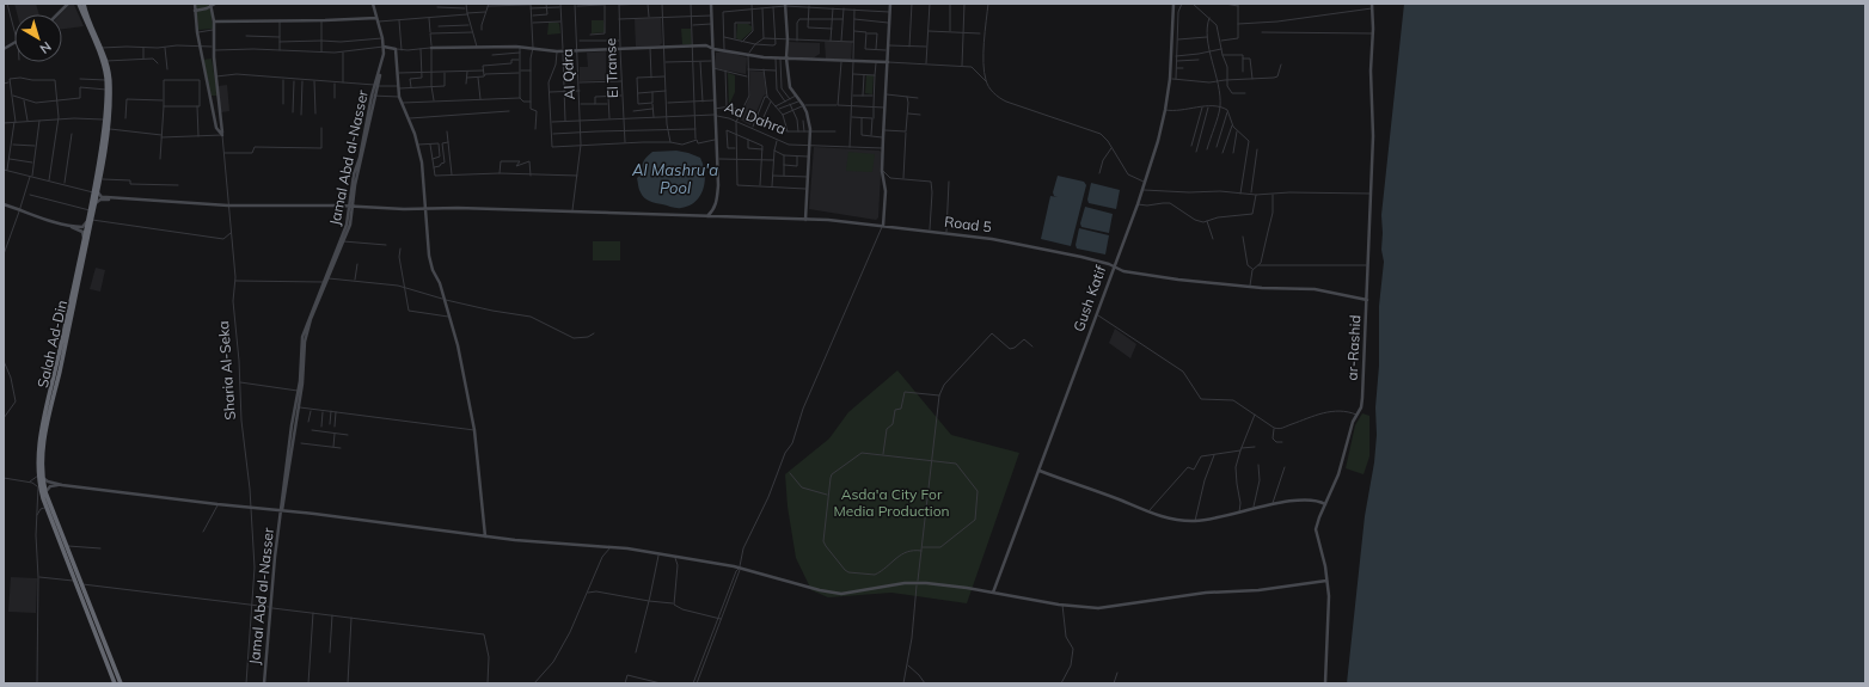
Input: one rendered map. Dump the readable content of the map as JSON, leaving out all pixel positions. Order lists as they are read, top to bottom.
{
  "streets": {
    "highway": ["Salah Ad-Din"],
    "main road": [
      "Ad Dahra",
      "Jamal Abd al-Nasser",
      "Road 5",
      "Gush Katif",
      "ar-Rashid",
      "Sharia Al-Seka"
    ],
    "street": ["El Transe", "Al Qdra"]
  },
  "crossings": [
    ["Road 5", "Gush Katif"]
  ],
  "water": ["Al Mashru'a Pool"],
  "parks": ["Asda'a City For Media Production"],
  "north": "bottom right"
}
